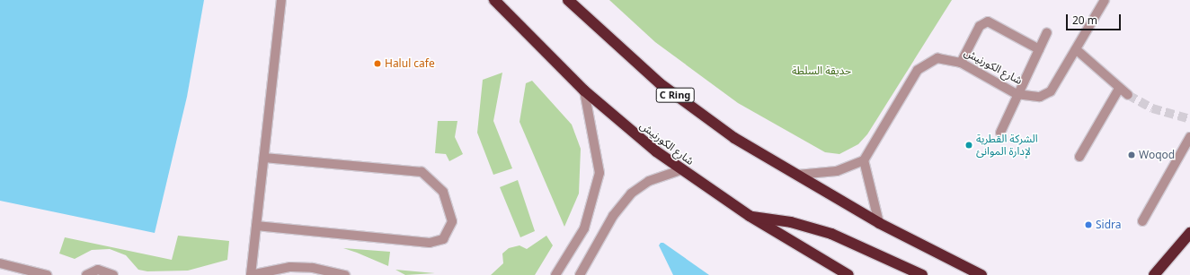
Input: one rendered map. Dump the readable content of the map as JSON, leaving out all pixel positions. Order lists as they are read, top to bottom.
{
  "streets": {
    "highway": ["شارع الكورنيش", "C Ring"]
  },
  "parks": ["حديقة السلطة"],
  "places": [
    "Halul cafe",
    "الشركة القطرية لإدارة الموانئ",
    "Woqod",
    "Sidra"
  ],
  "scale_bar": "20 m"
}
